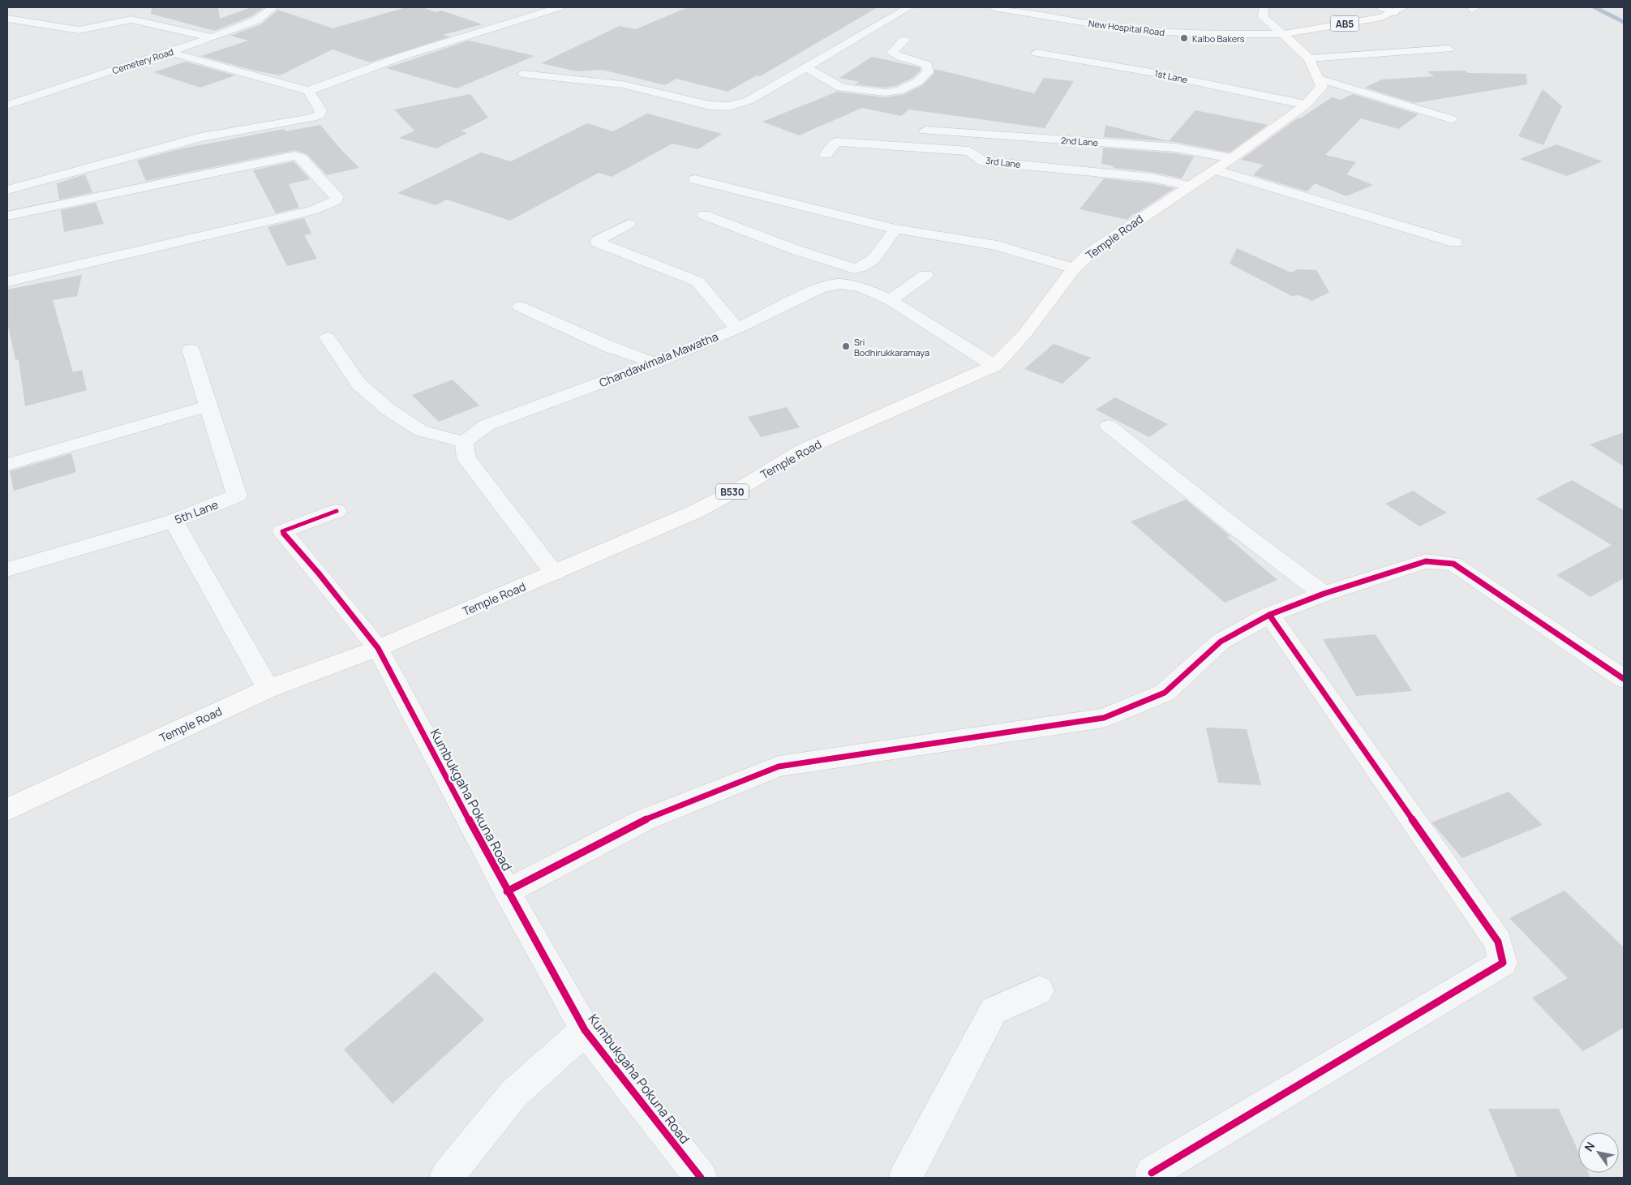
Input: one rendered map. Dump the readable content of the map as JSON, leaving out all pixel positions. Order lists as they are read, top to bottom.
{
  "streets": {
    "main road": [
      "AB5",
      "New Hospital Road",
      "Temple Road",
      "B530"
    ],
    "street": [
      "Cemetery Road",
      "1st Lane",
      "2nd Lane",
      "3rd Lane",
      "Chandawimala Mawatha",
      "5th Lane",
      "Kumbukgaha Pokuna Road"
    ]
  },
  "crossings": [
    ["1st Lane", "Temple Road"],
    ["2nd Lane", "Temple Road"],
    ["3rd Lane", "Temple Road"],
    ["Temple Road", "Chandawimala Mawatha"],
    ["Temple Road", "Kumbukgaha Pokuna Road"]
  ],
  "places": ["Kalbo Bakers", "Sri Bodhirukkaramaya"],
  "north": "top left"
}
